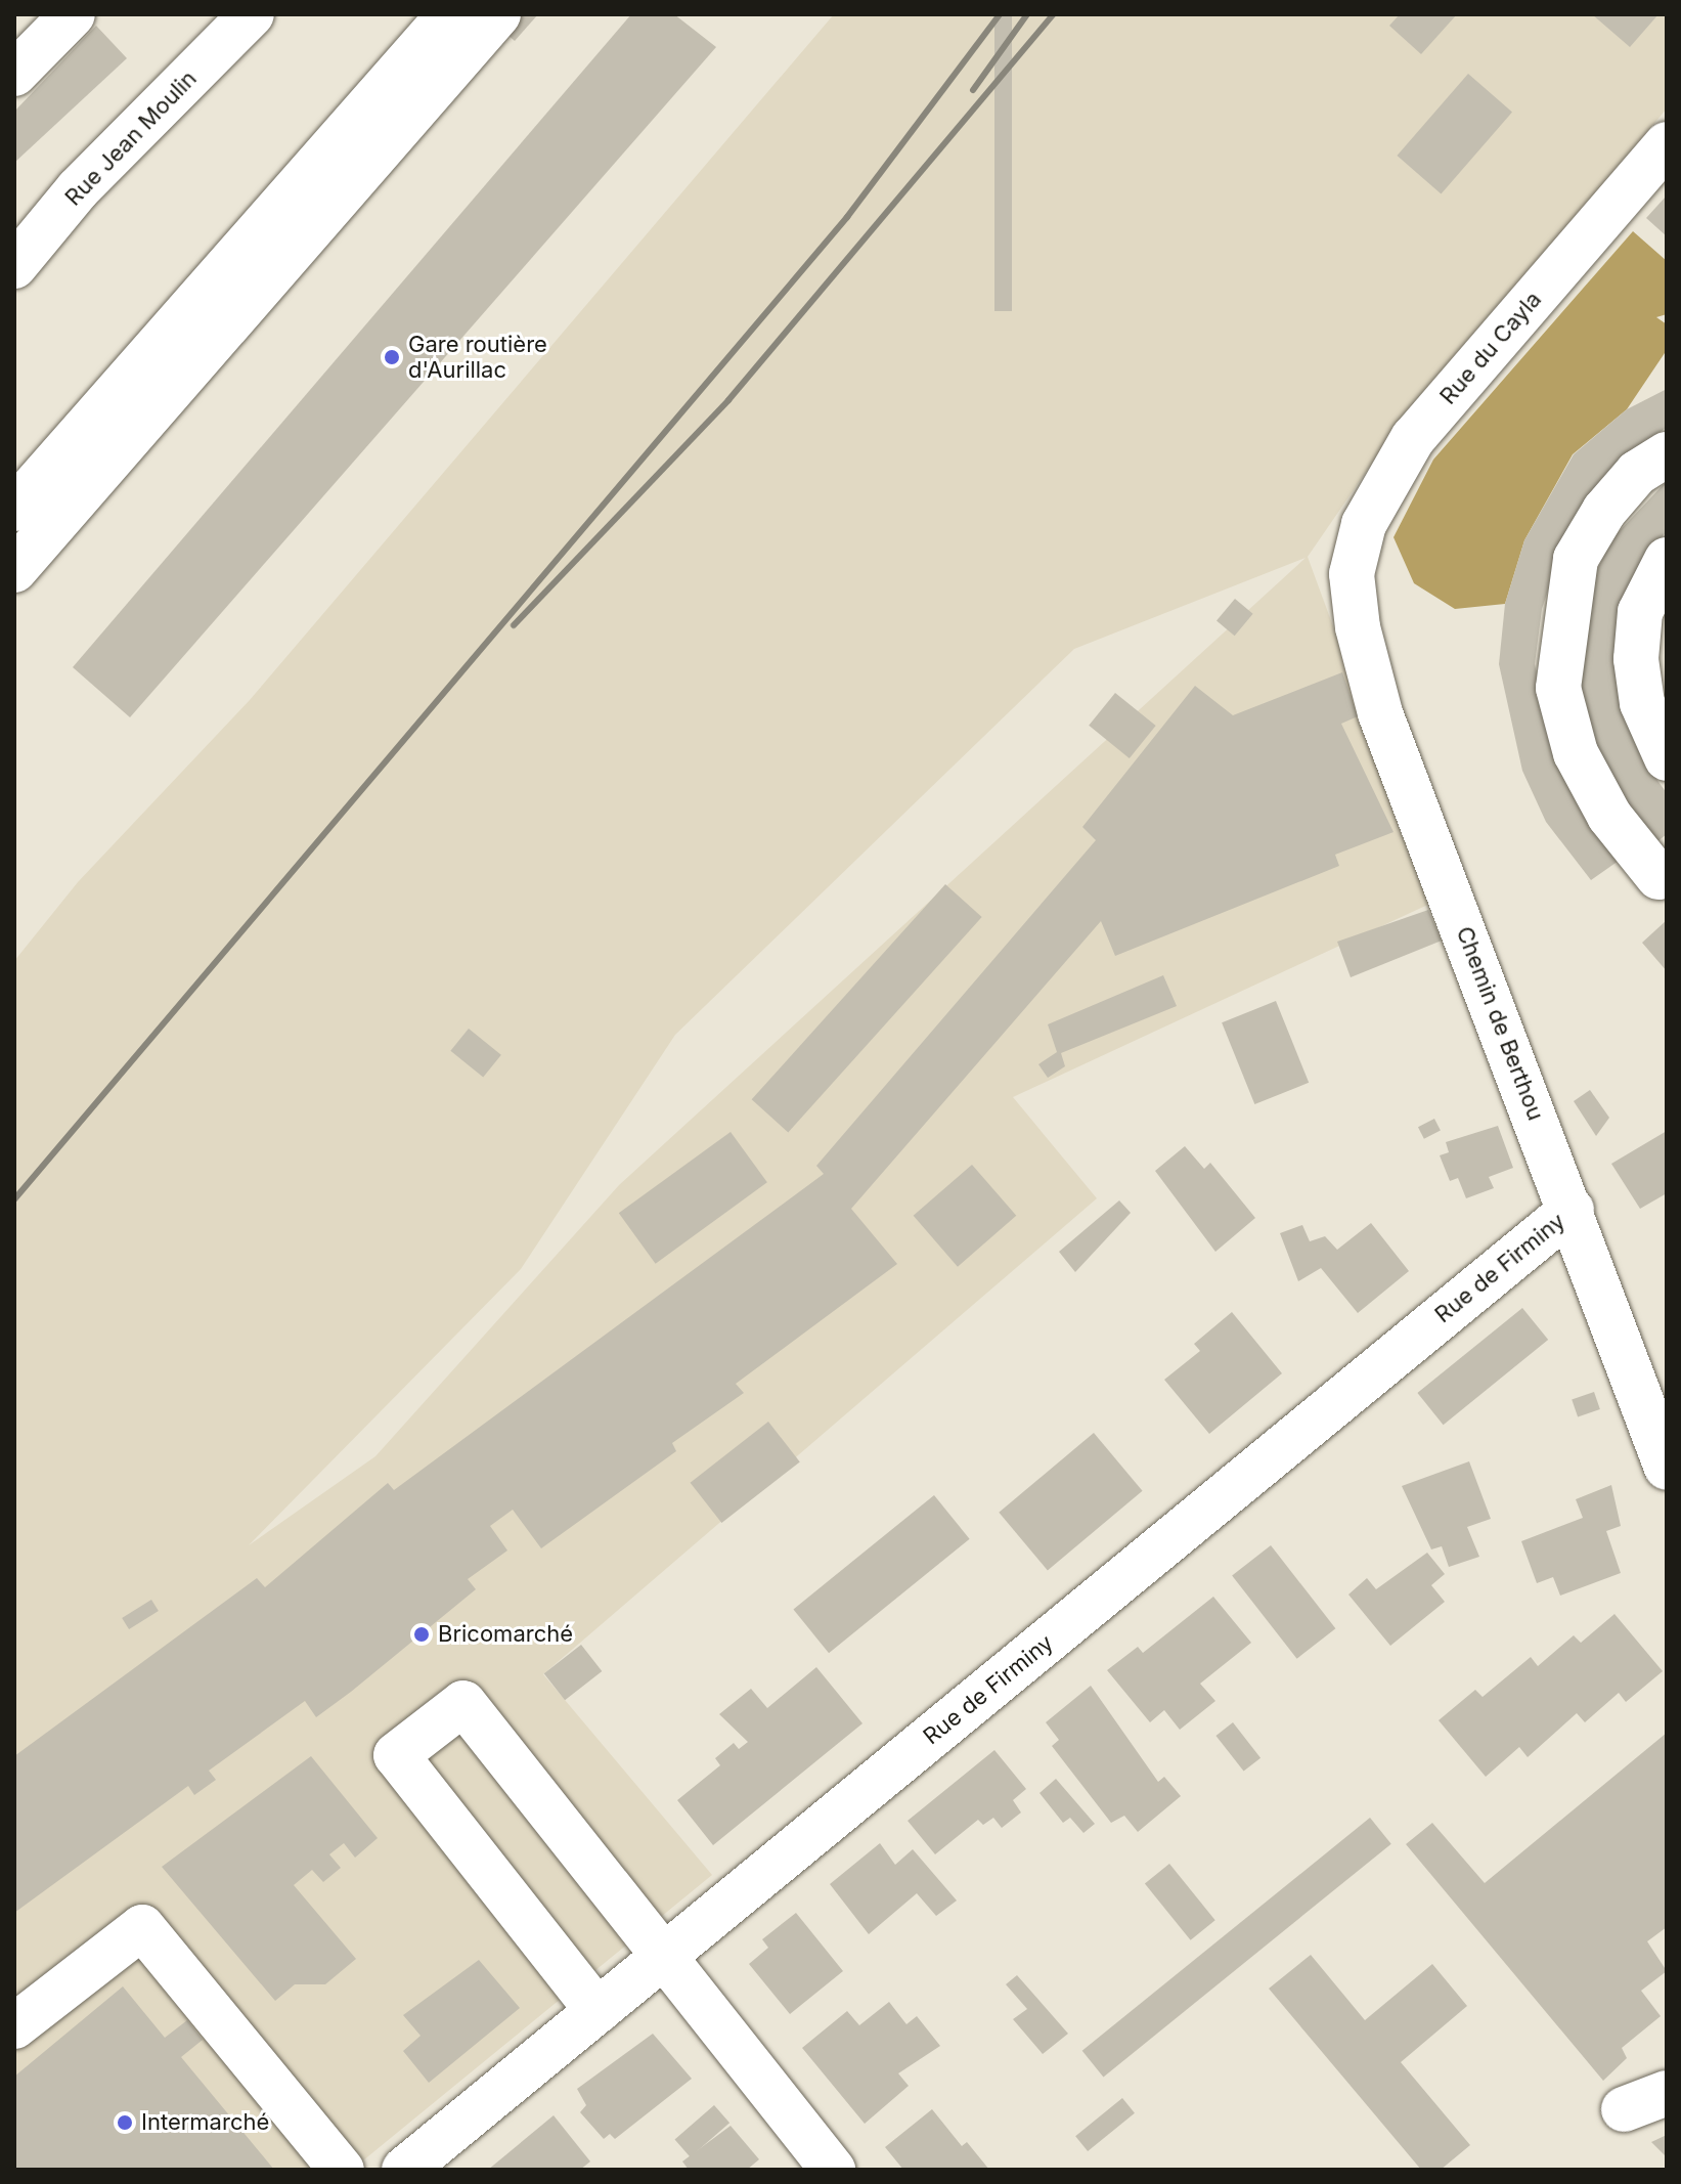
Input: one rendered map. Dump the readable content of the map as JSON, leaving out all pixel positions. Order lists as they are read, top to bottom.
{
  "streets": {
    "street": [
      "Rue Jean Moulin",
      "Rue du Cayla",
      "Chemin de Berthou",
      "Rue de Firminy"
    ]
  },
  "crossings": [
    ["Rue du Cayla", "Chemin de Berthou"],
    ["Chemin de Berthou", "Rue de Firminy"]
  ],
  "places": ["Gare routière d'Aurillac", "Bricomarché", "Intermarché"]
}
